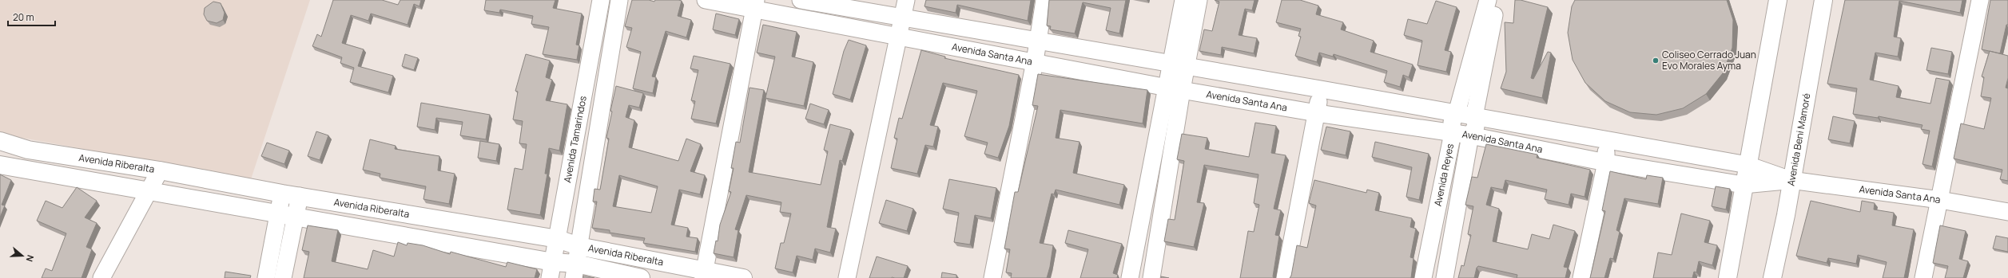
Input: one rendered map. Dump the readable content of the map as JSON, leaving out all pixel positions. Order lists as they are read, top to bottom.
{
  "streets": {
    "street": [
      "Avenida Santa Ana",
      "Avenida Tamarindos",
      "Avenida Beni Mamoré",
      "Avenida Riberalta",
      "Avenida Reyes"
    ]
  },
  "crossings": [
    ["Avenida Santa Ana", "Avenida Beni Mamoré"],
    ["Avenida Santa Ana", "Avenida Reyes"],
    ["Avenida Tamarindos", "Avenida Riberalta"]
  ],
  "places": ["Coliseo Cerrado Juan Evo Morales Ayma"],
  "scale_bar": "20 m",
  "north": "right"
}
